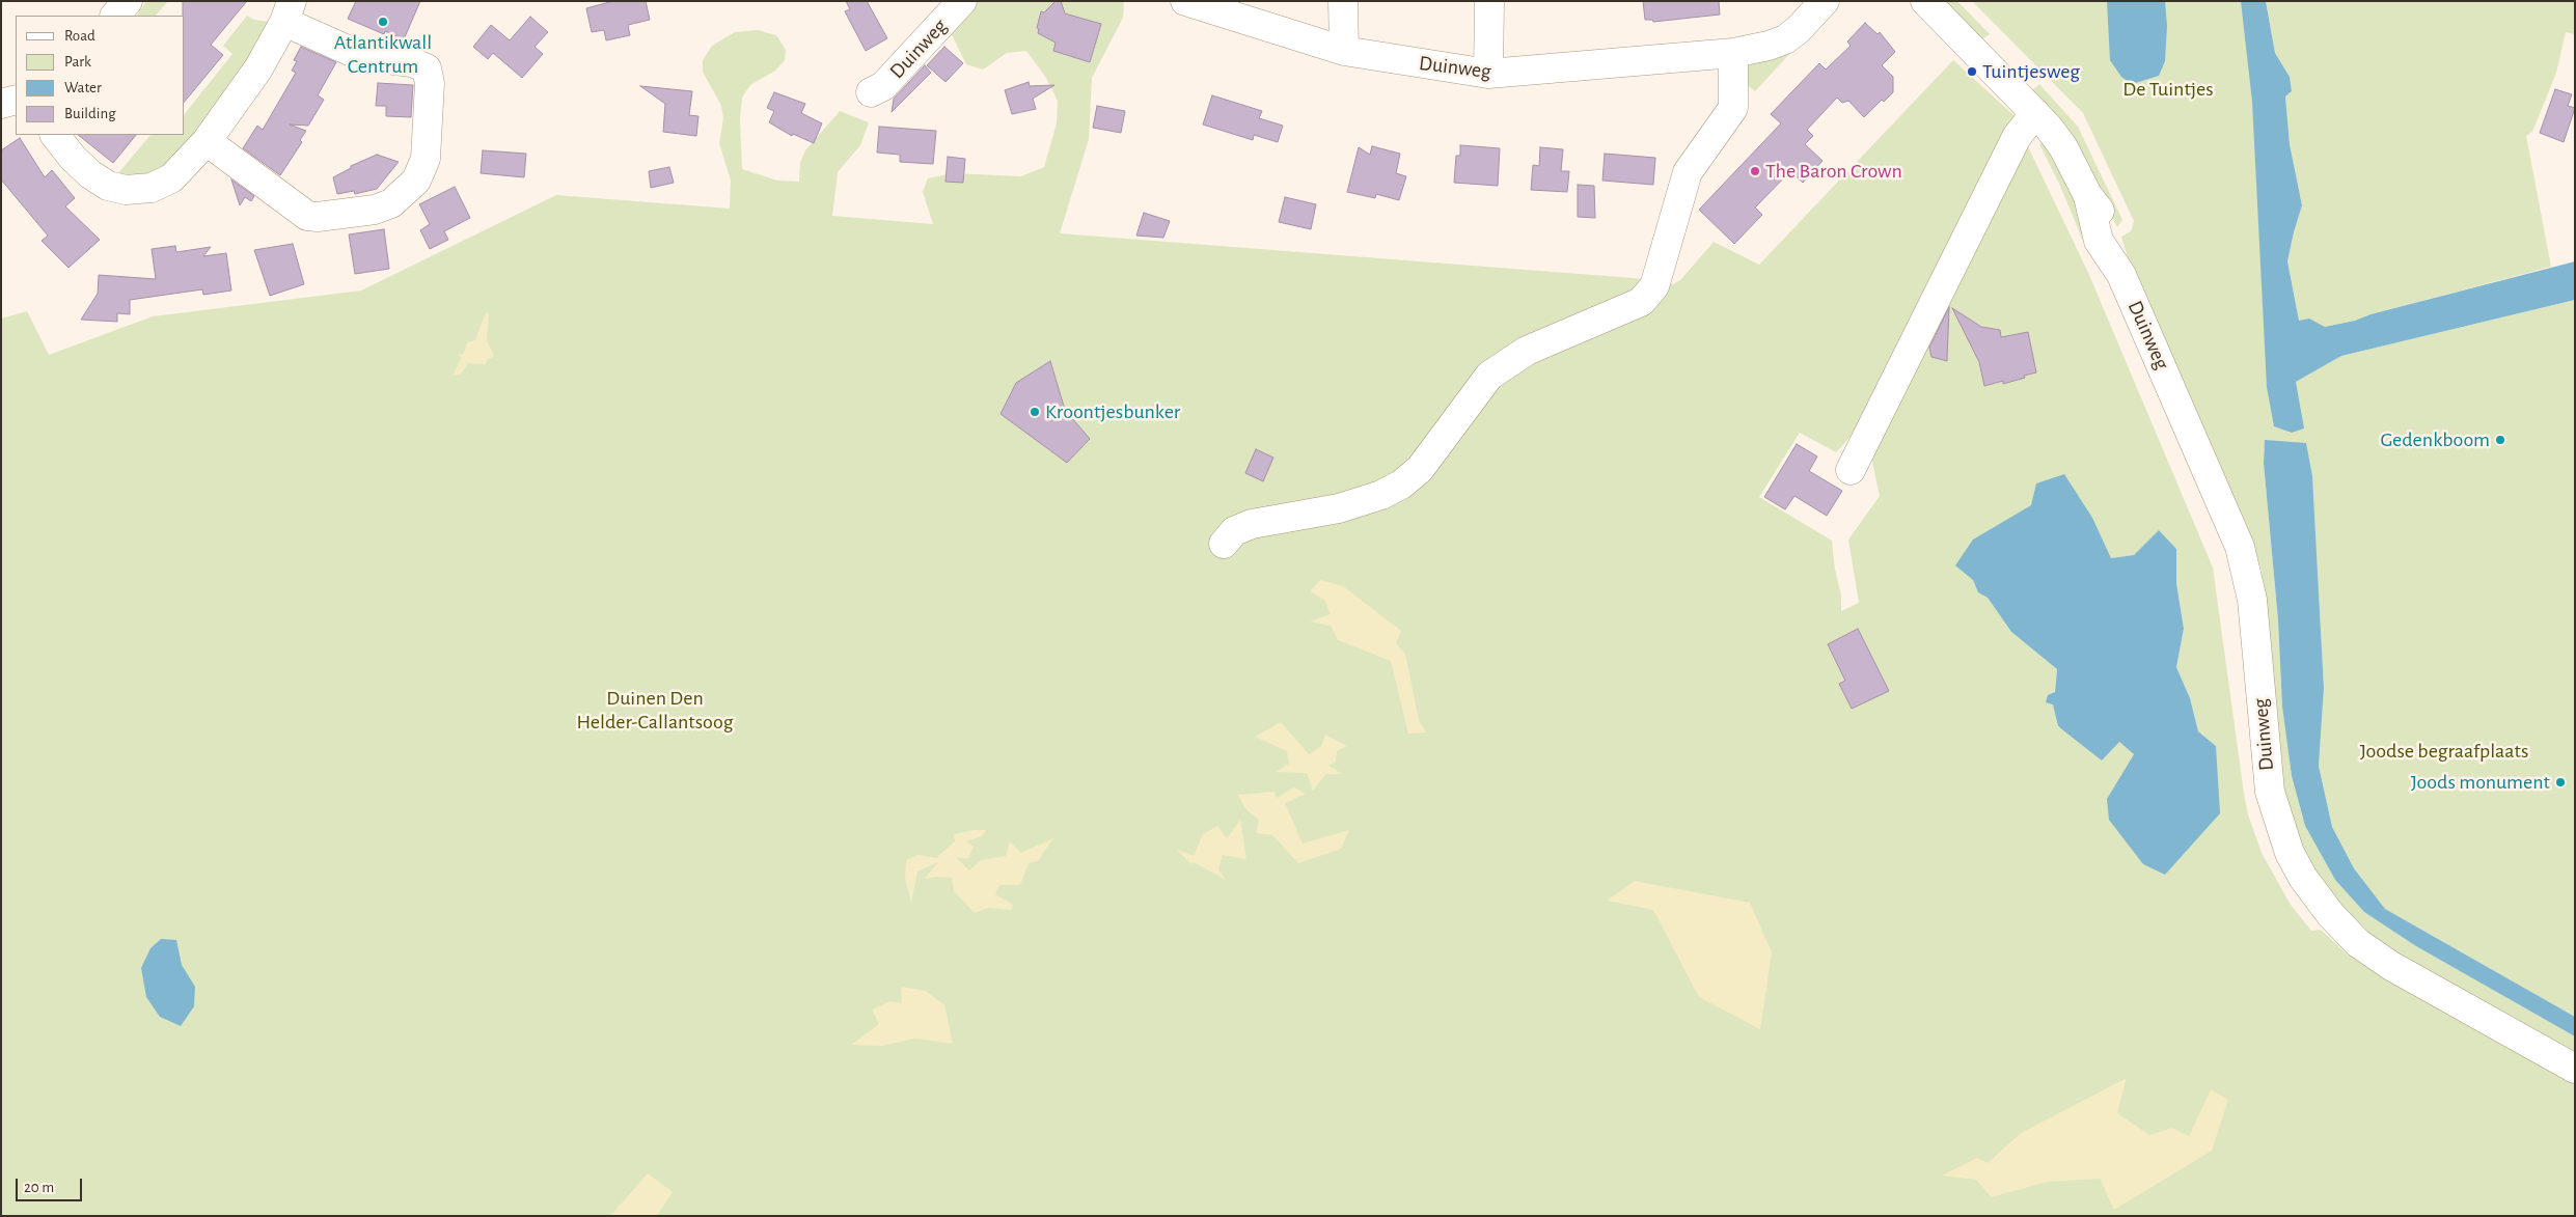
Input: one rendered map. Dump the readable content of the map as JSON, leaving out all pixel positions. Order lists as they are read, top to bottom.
{
  "streets": {
    "street": ["Duinweg"]
  },
  "parks": ["De Tuintjes", "Duinen Den Helder-Callantsoog", "Joodse begraafplaats"],
  "places": [
    "Atlantikwall Centrum",
    "Tuintjesweg",
    "The Baron Crown",
    "Kroontjesbunker",
    "Gedenkboom",
    "Joods monument"
  ],
  "legend": [
    "Road",
    "Park",
    "Water",
    "Building"
  ],
  "scale_bar": "20 m"
}
